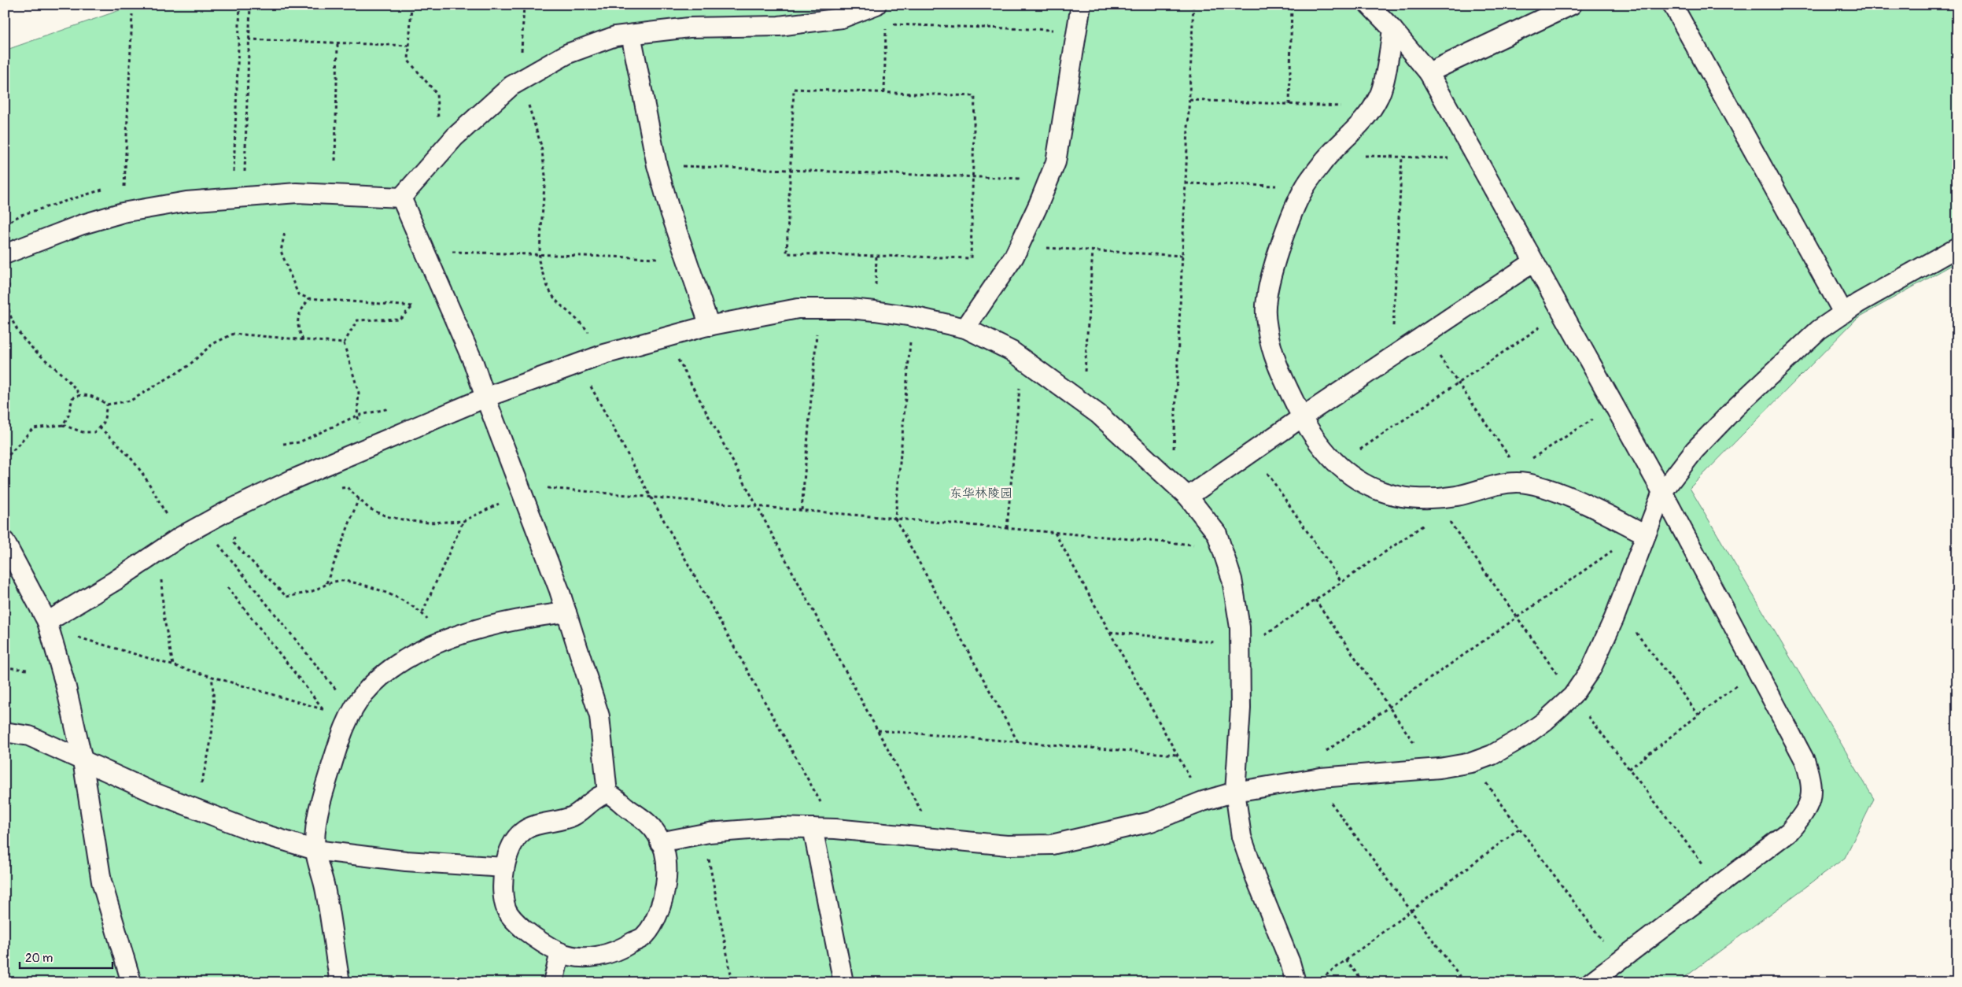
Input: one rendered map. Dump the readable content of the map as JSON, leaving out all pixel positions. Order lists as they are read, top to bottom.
{
  "parks": ["东华林陵园"],
  "scale_bar": "20 m"
}
